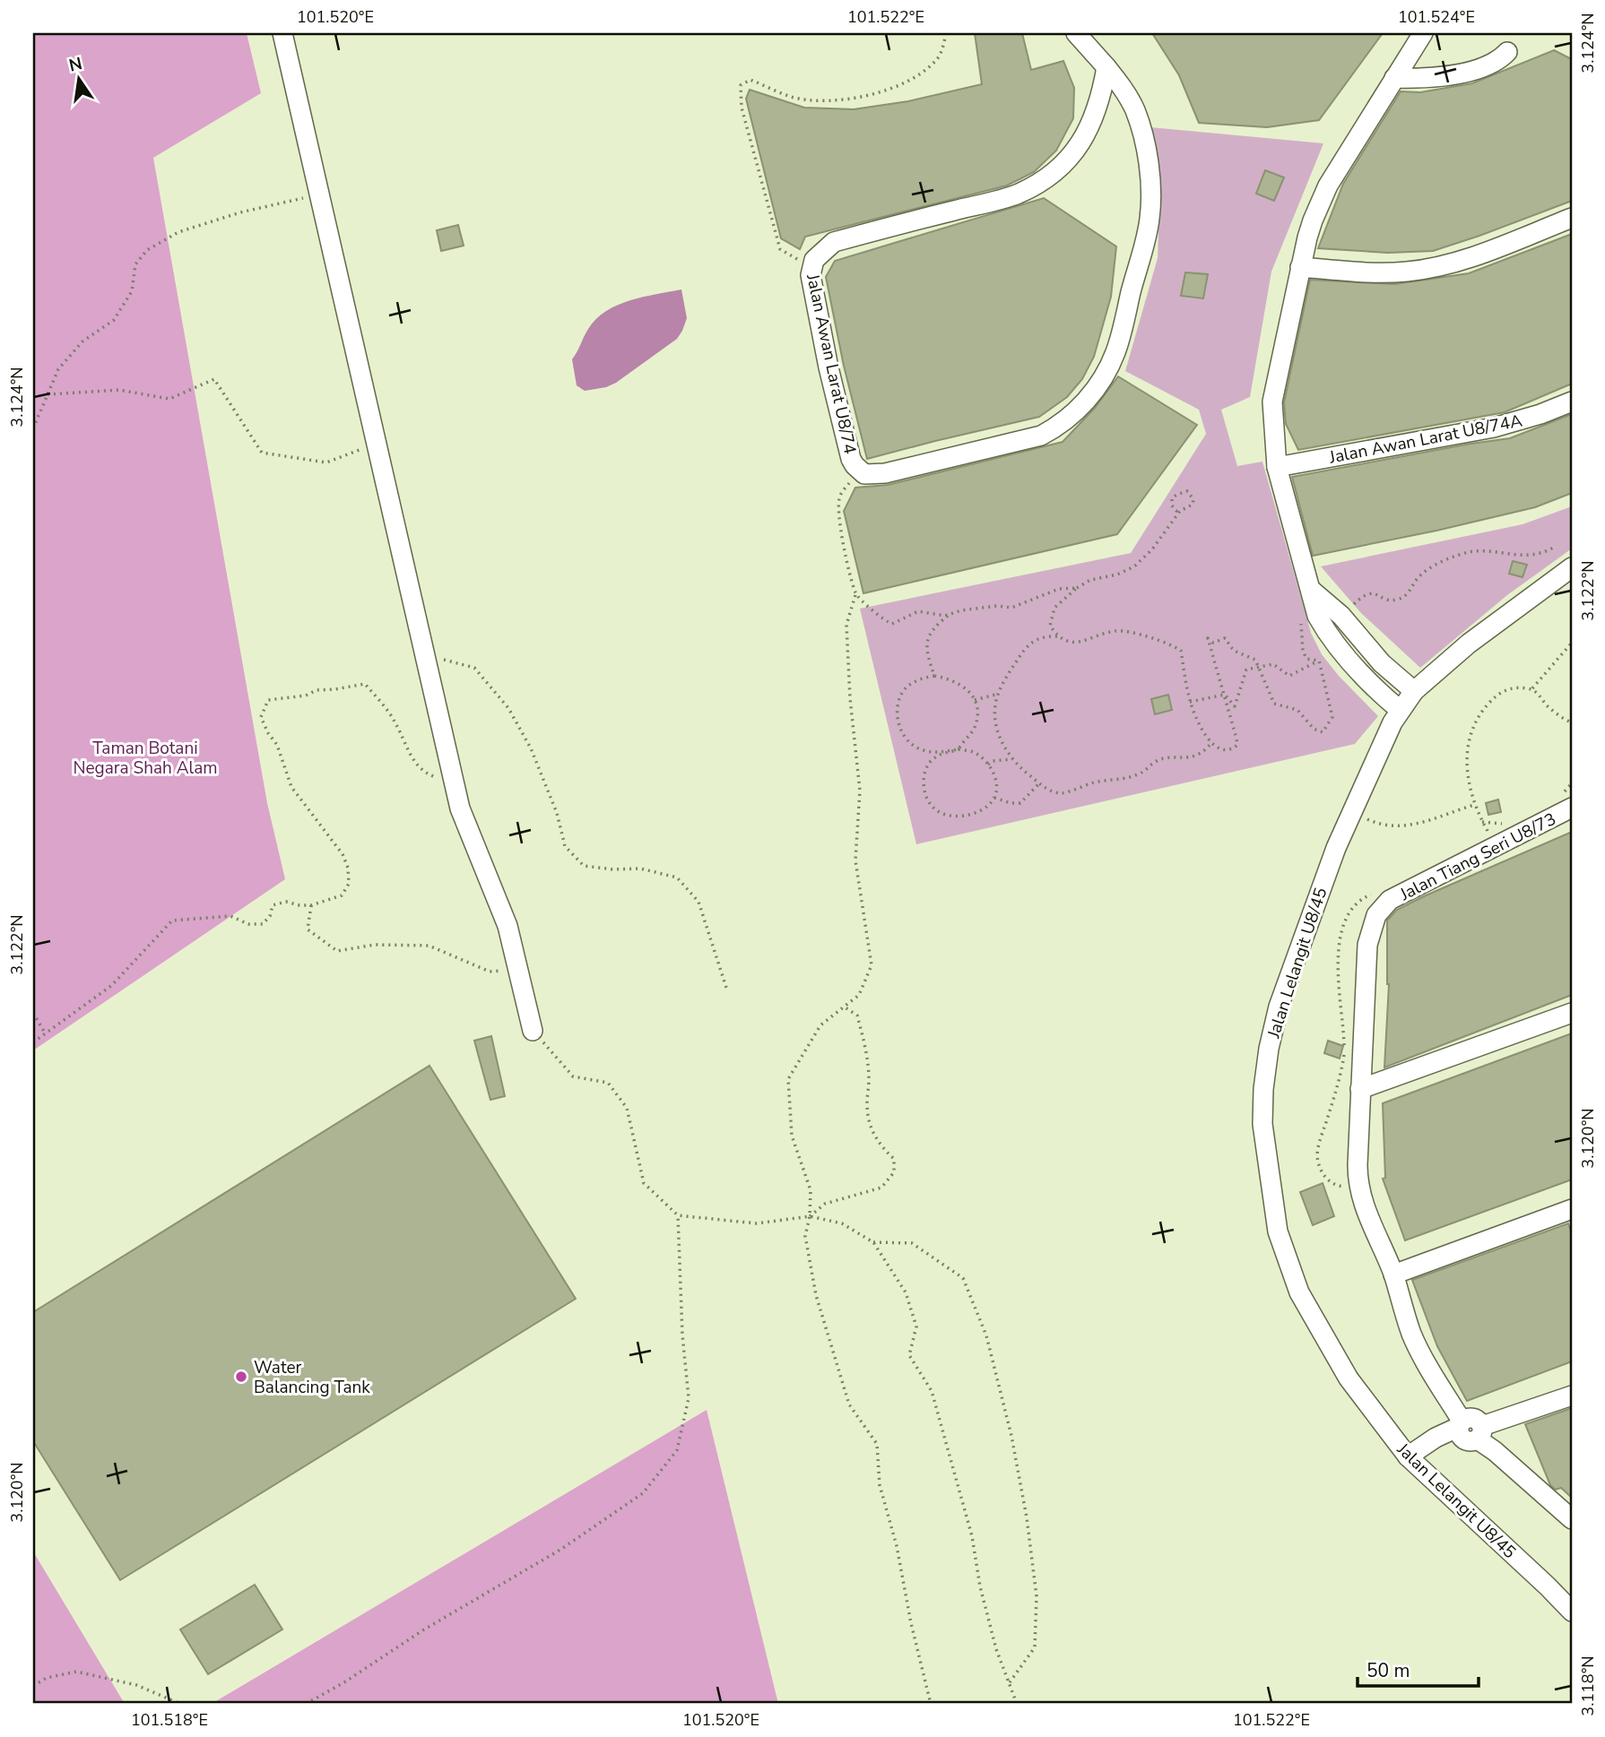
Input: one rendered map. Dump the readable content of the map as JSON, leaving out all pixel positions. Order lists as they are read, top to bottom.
{
  "streets": {
    "street": [
      "Jalan Awan Larat U8/74",
      "Jalan Awan Larat U8/74A",
      "Jalan Tiang Seri U8/73",
      "Jalan Lelangit U8/45"
    ]
  },
  "parks": ["Taman Botani Negara Shah Alam"],
  "places": ["Water Balancing Tank"],
  "scale_bar": "50 m",
  "north": "top",
  "coordinates": [
    "101.520°E",
    "101.522°E",
    "101.524°E",
    "3.124°N",
    "3.122°N",
    "3.120°N",
    "3.118°N",
    "101.518°E"
  ]
}
